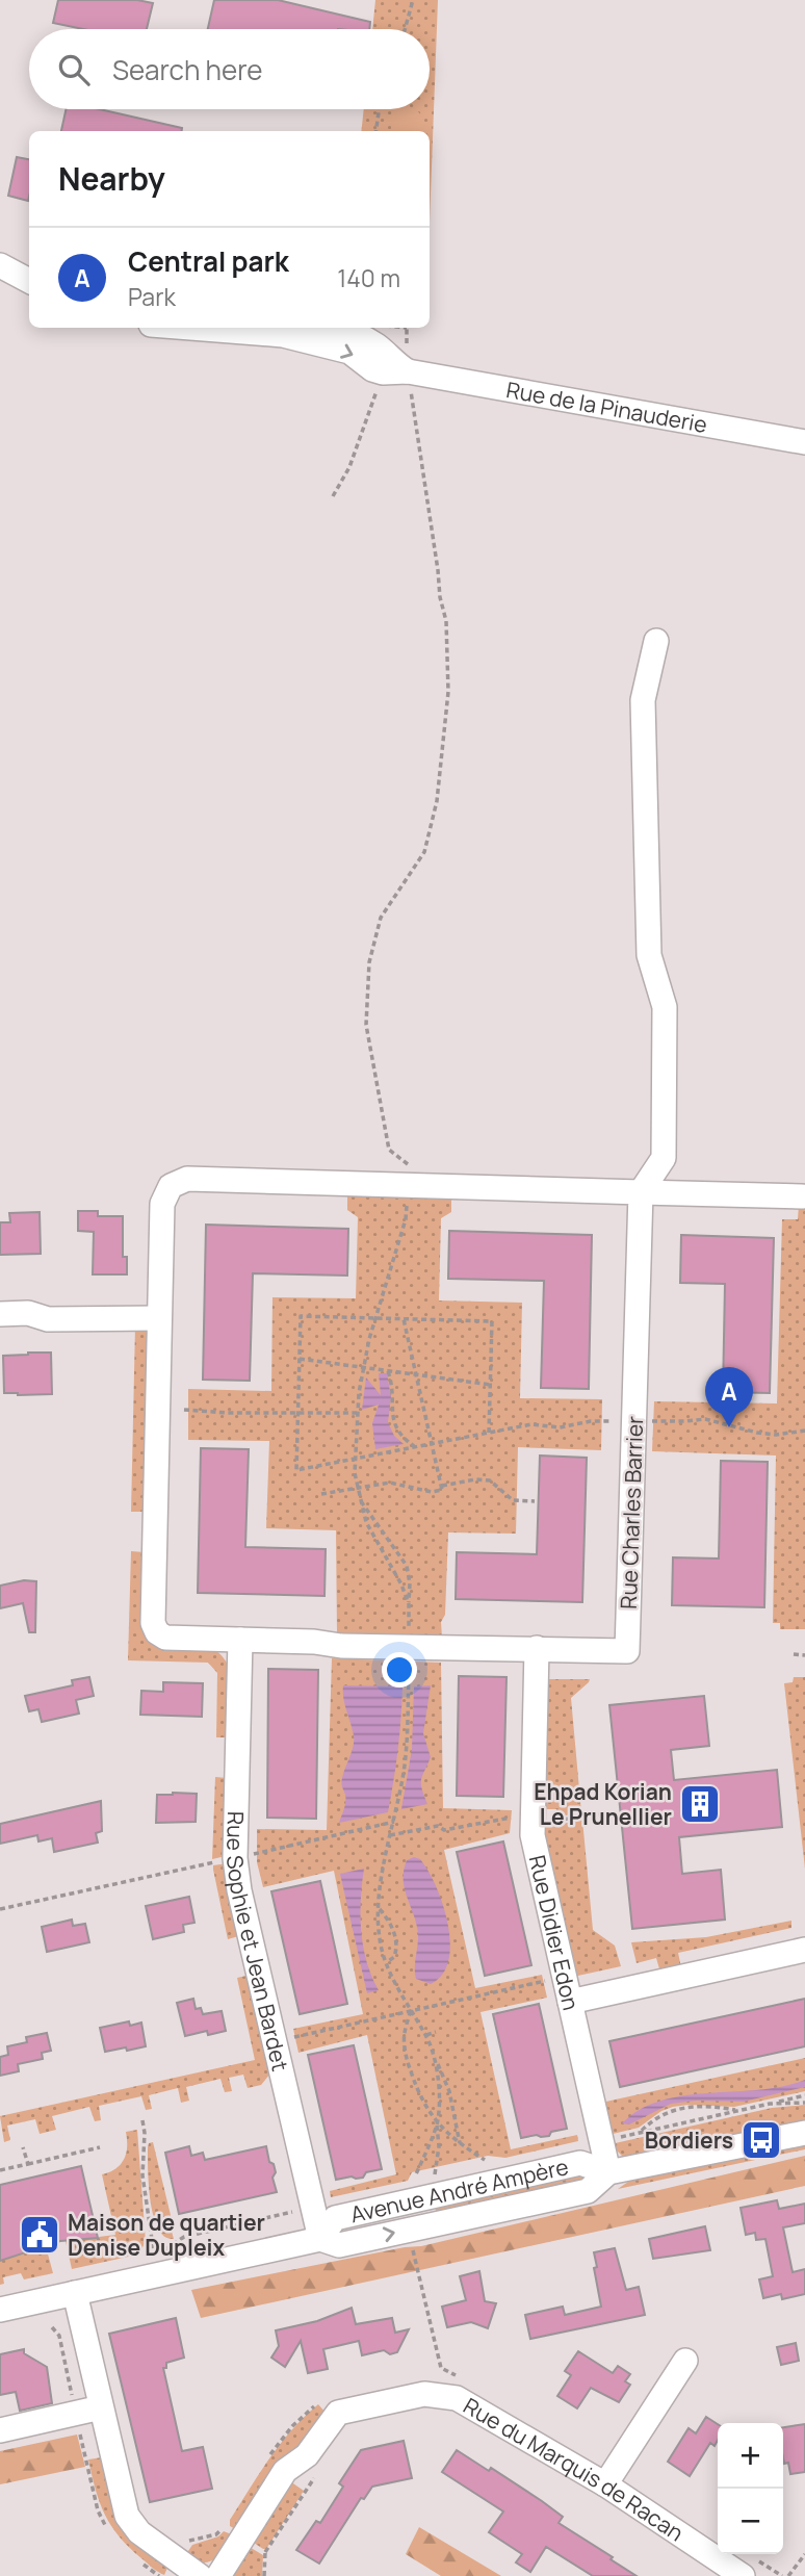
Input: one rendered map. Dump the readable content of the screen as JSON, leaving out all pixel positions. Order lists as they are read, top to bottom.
{
  "streets": {
    "street": [
      "Rue de la Pinauderie",
      "Rue Charles Barrier",
      "Rue Didier Edon",
      "Rue Sophie et Jean Bardet",
      "Avenue André Ampère",
      "Rue du Marquis de Racan"
    ]
  },
  "crossings": [
    ["Rue Charles Barrier", "Rue Didier Edon"],
    ["Rue Charles Barrier", "Rue Sophie et Jean Bardet"],
    ["Rue Didier Edon", "Avenue André Ampère"],
    ["Rue Sophie et Jean Bardet", "Avenue André Ampère"]
  ],
  "places": {
    "building": ["Ehpad Korian Le Prunellier"],
    "bus stop": ["Bordiers"],
    "public building": ["Maison de quartier Denise Dupleix"]
  },
  "page": {
    "search": "Search here",
    "heading": "Nearby",
    "list": [
      {
        "mark": "A",
        "name": "Central park",
        "note": "Park",
        "value": "140 m"
      }
    ],
    "pins": "A",
    "map_buttons": ["+", "−"]
  }
}
